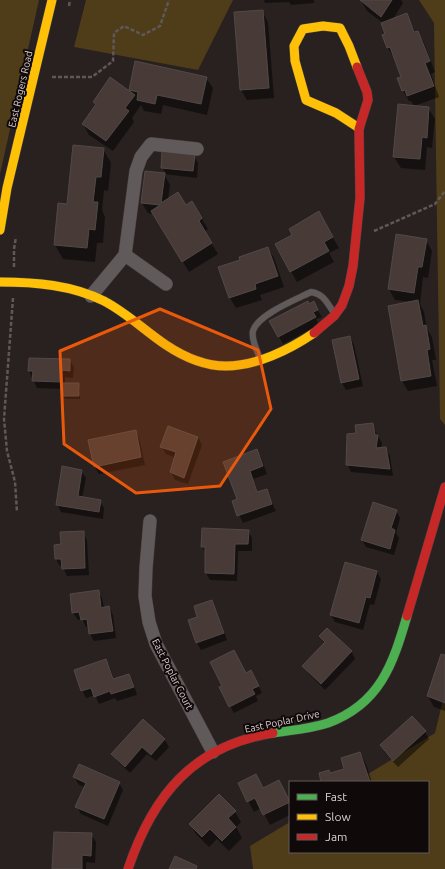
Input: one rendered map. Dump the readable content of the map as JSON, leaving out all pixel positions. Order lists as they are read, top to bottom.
{
  "streets": {
    "street": ["East Rogers Road", "East Poplar Court", "East Poplar Drive"]
  },
  "crossings": [
    ["East Poplar Court", "East Poplar Drive"]
  ],
  "legend": ["Fast", "Slow", "Jam"]
}
